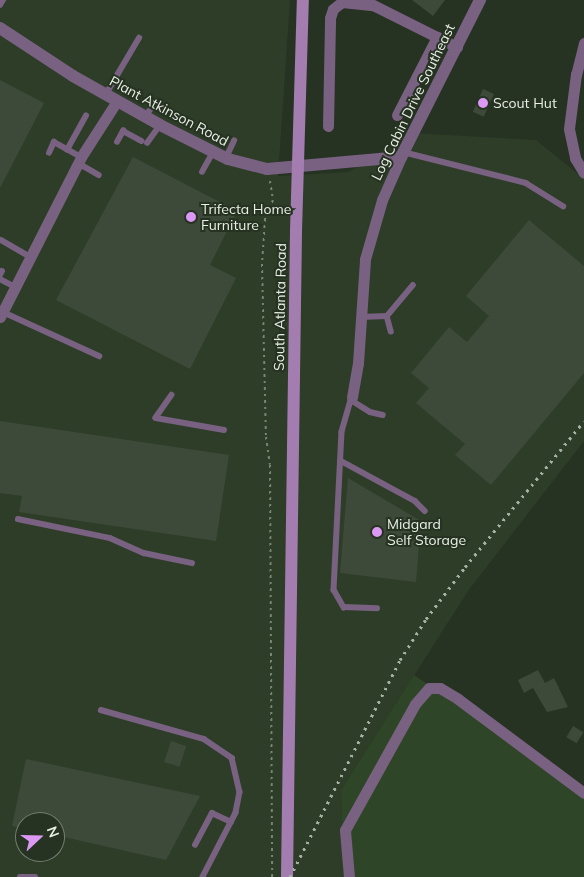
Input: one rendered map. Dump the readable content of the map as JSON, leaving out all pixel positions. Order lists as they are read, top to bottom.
{
  "streets": {
    "main road": ["South Atlanta Road"],
    "street": ["Log Cabin Drive Southeast", "Plant Atkinson Road"]
  },
  "crossings": [
    ["Log Cabin Drive Southeast", "Plant Atkinson Road"],
    ["Plant Atkinson Road", "South Atlanta Road"]
  ],
  "places": ["Scout Hut", "Trifecta Home Furniture", "Midgard Self Storage"],
  "north": "right"
}
